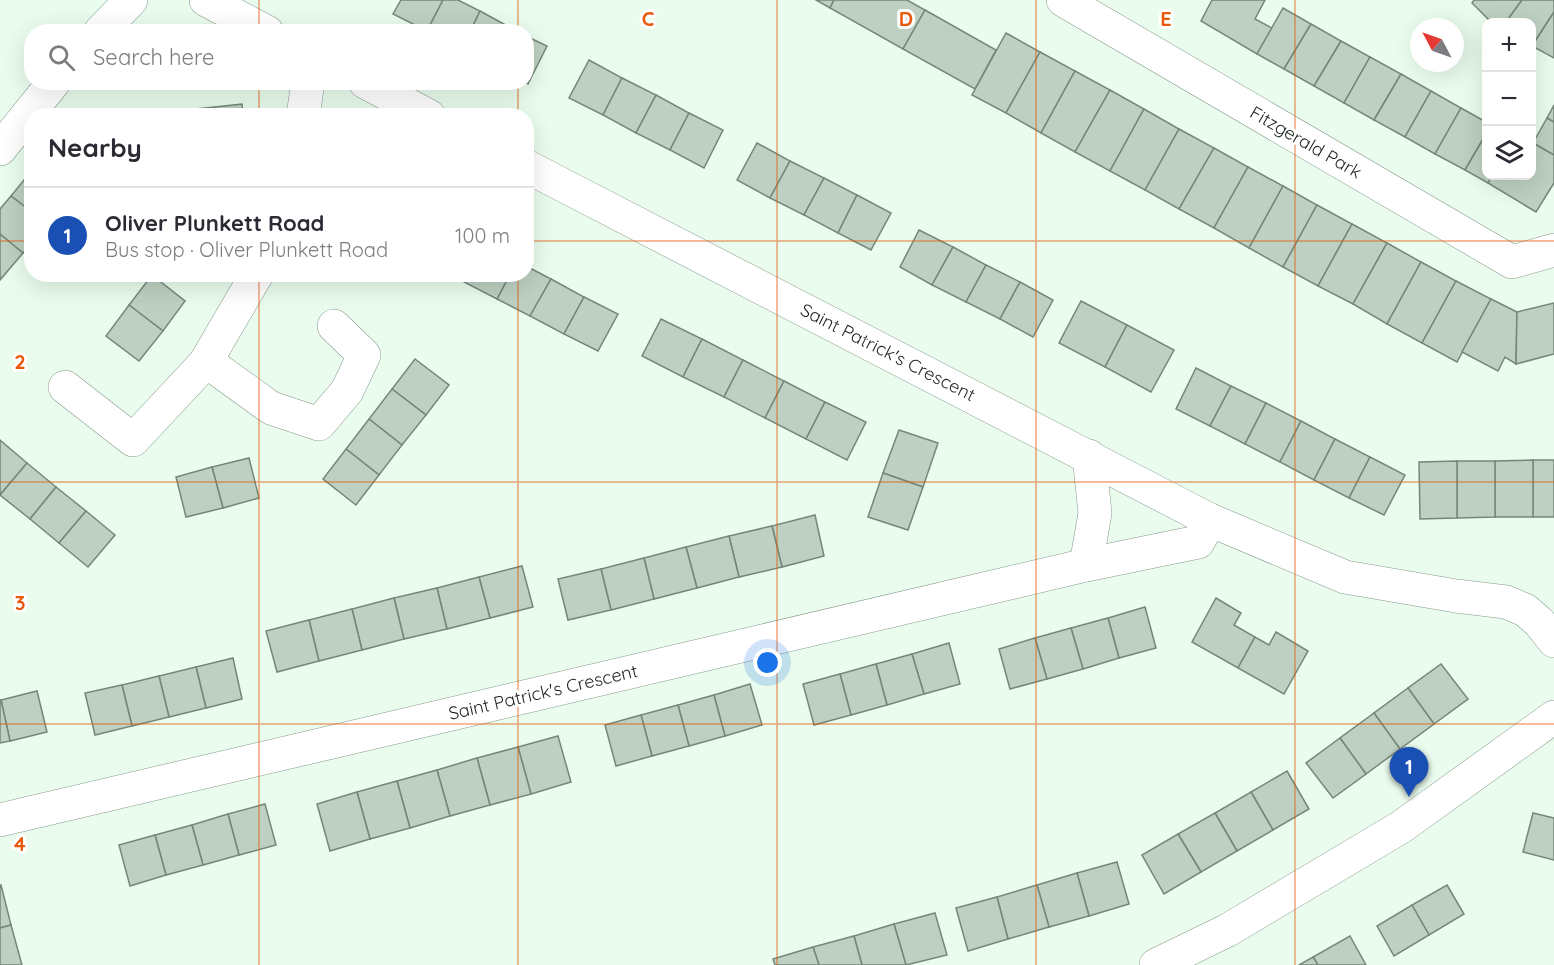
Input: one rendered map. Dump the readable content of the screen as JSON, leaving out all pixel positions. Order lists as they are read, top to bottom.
{
  "streets": {
    "street": ["Fitzgerald Park", "Saint Patrick's Crescent"]
  },
  "north": "top left",
  "page": {
    "map_buttons": ["+", "−"],
    "search": "Search here",
    "heading": "Nearby",
    "list": [
      {
        "mark": "1",
        "name": "Oliver Plunkett Road",
        "note": "Bus stop · Oliver Plunkett Road",
        "value": "100 m"
      }
    ],
    "pins": "1"
  },
  "grid": {
    "columns": ["C", "D", "E"],
    "rows": ["2", "3", "4"]
  }
}
